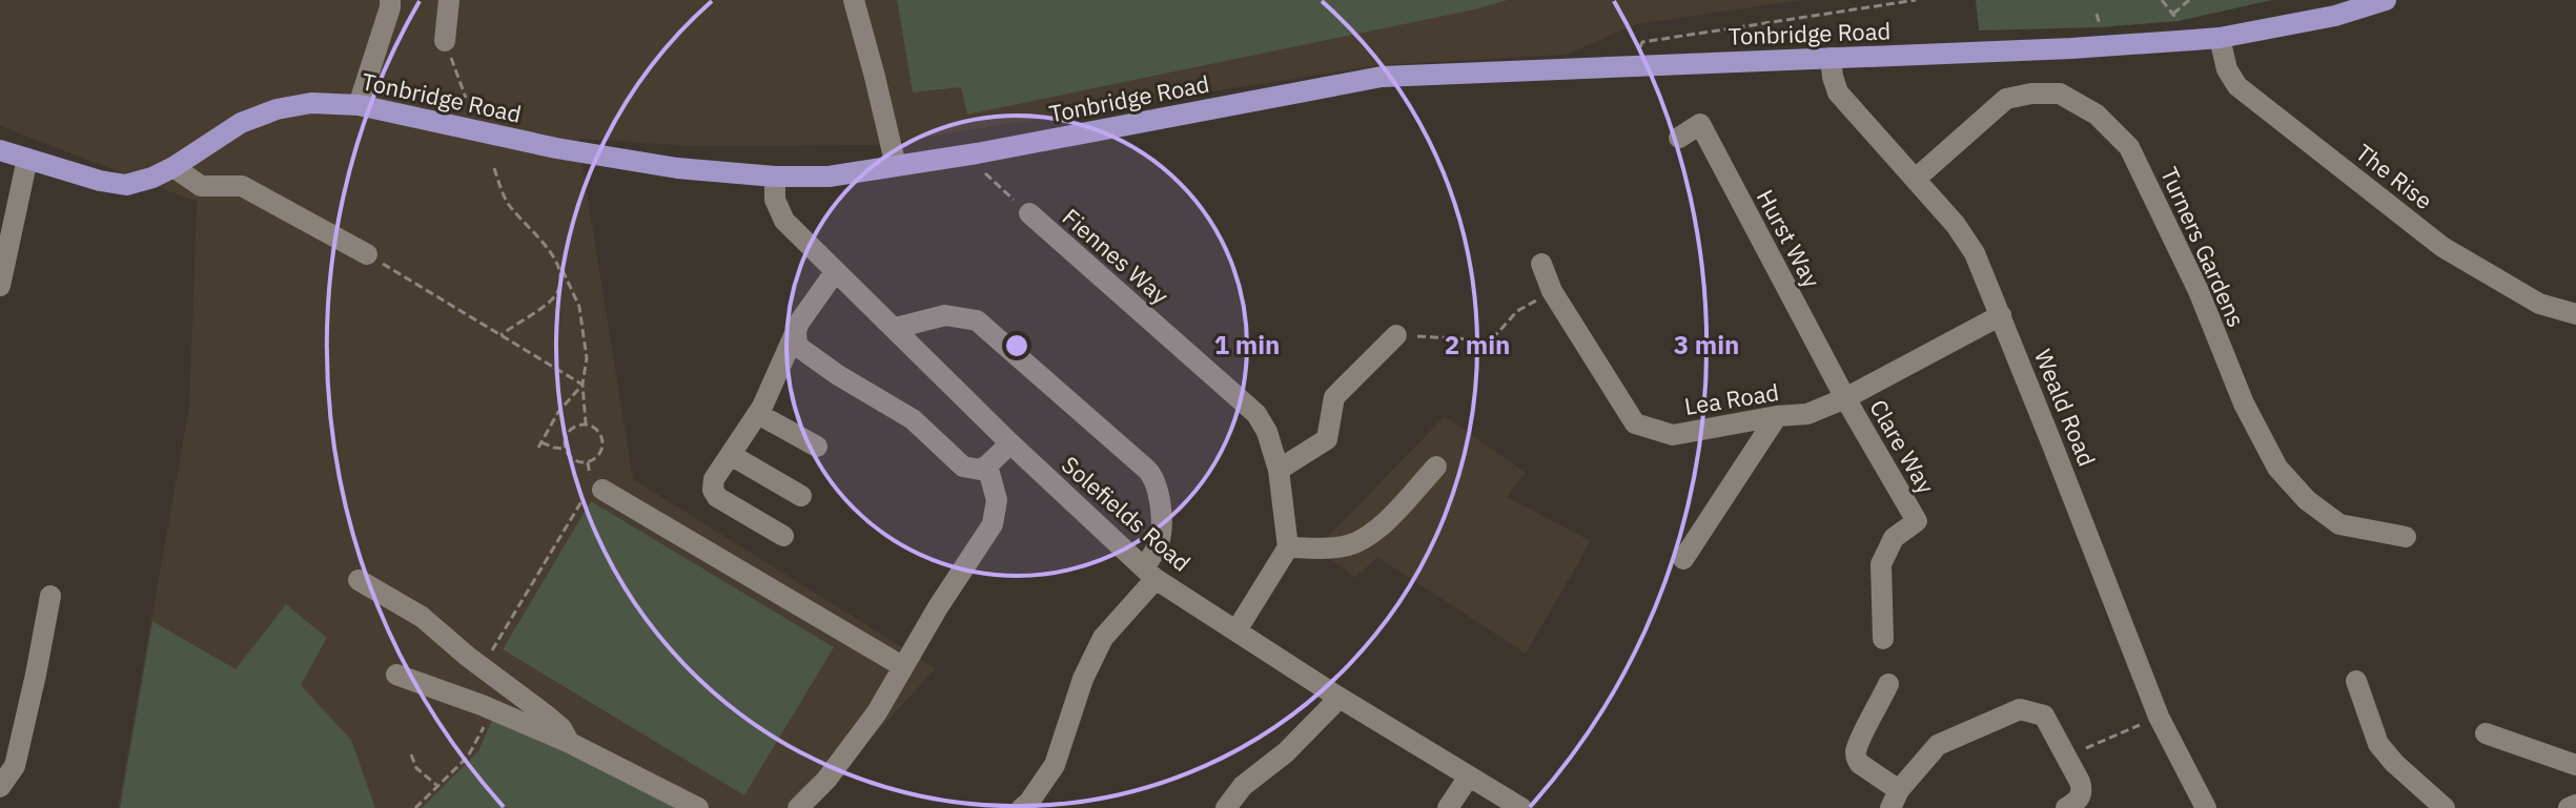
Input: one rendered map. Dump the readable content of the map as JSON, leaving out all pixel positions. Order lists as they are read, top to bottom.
{
  "streets": {
    "main road": ["Tonbridge Road"],
    "street": [
      "The Rise",
      "Hurst Way",
      "Turners Gardens",
      "Fiennes Way",
      "Lea Road",
      "Weald Road",
      "Clare Way",
      "Solefields Road"
    ]
  },
  "crossings": [
    ["Tonbridge Road", "The Rise"],
    ["Tonbridge Road", "Weald Road"],
    ["Tonbridge Road", "Solefields Road"],
    ["Hurst Way", "Lea Road"],
    ["Hurst Way", "Clare Way"],
    ["Turners Gardens", "Weald Road"],
    ["Lea Road", "Weald Road"],
    ["Lea Road", "Clare Way"]
  ],
  "rings": ["1 min", "2 min", "3 min"]
}
